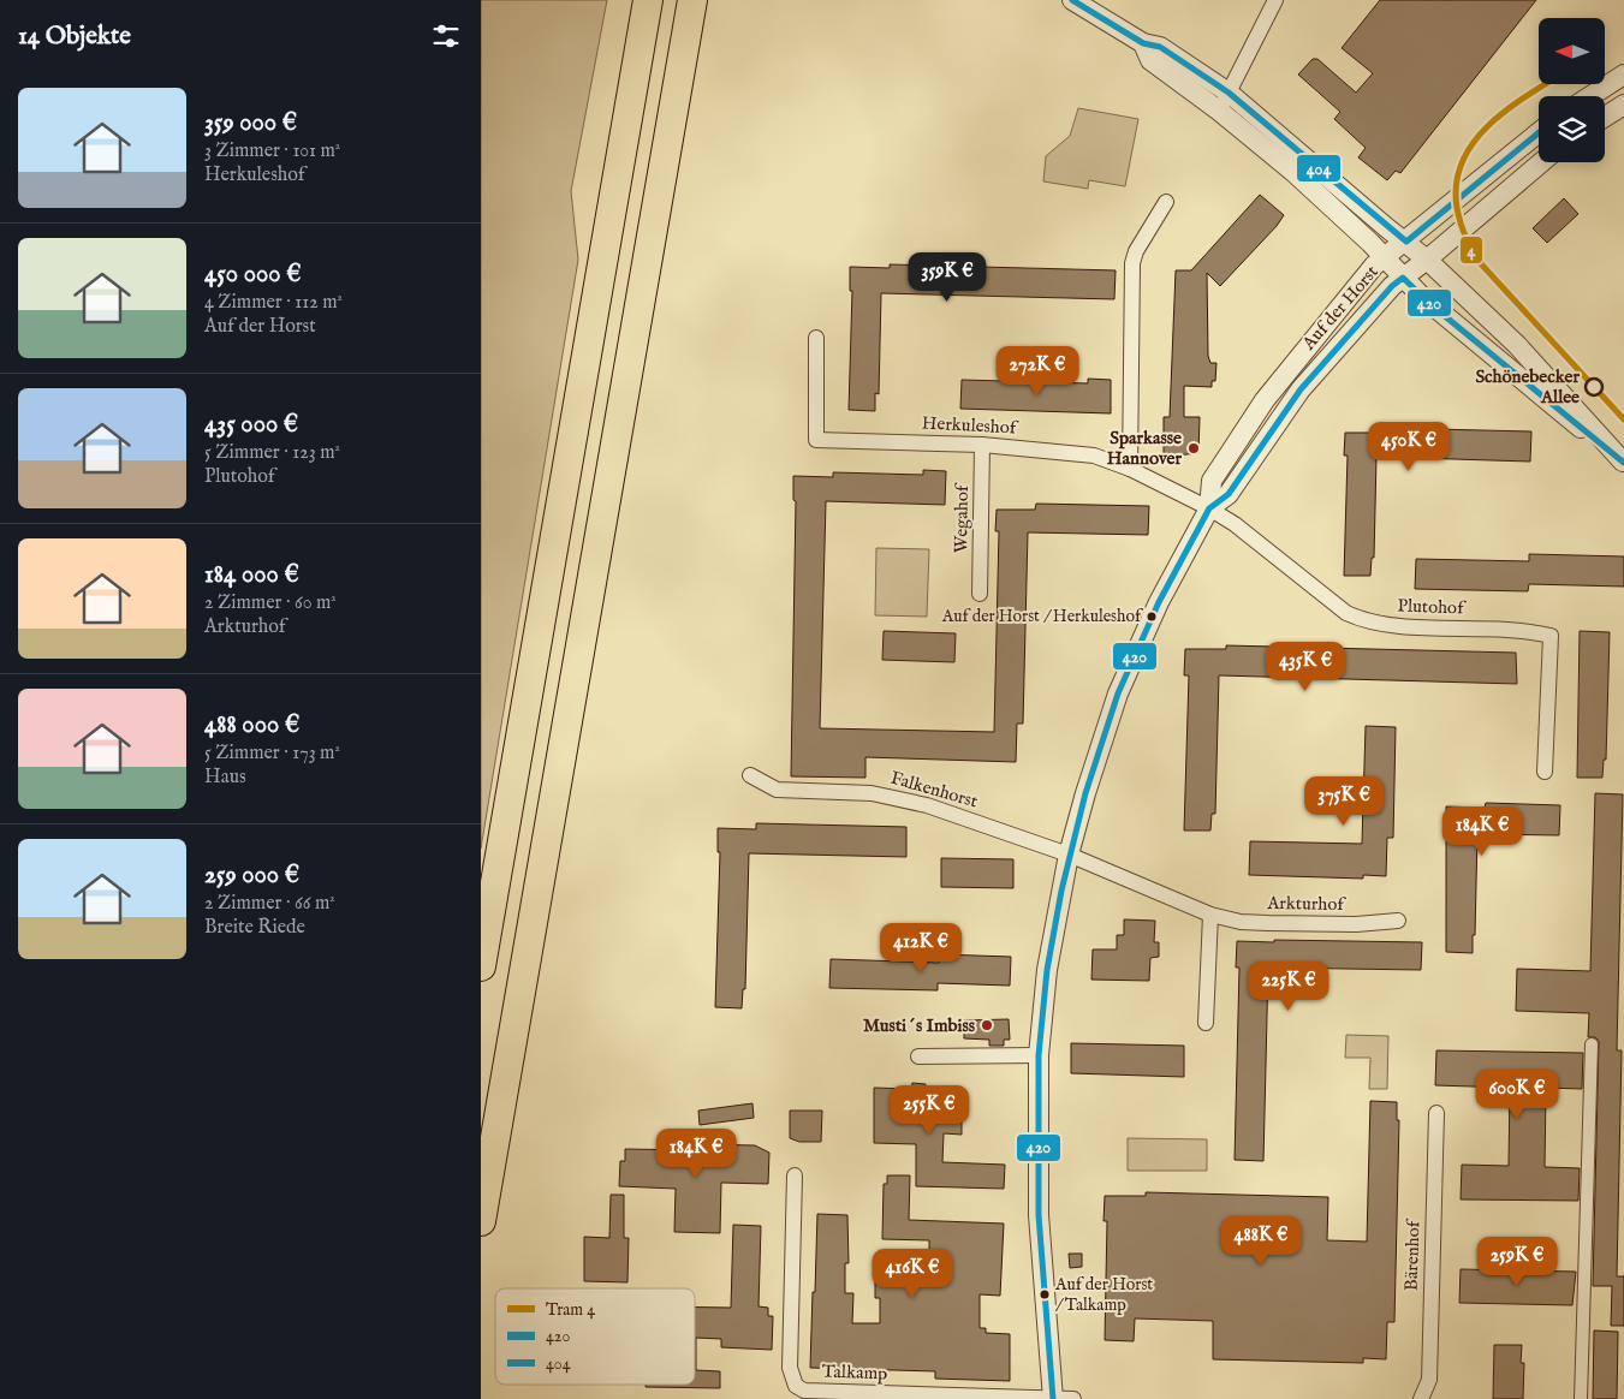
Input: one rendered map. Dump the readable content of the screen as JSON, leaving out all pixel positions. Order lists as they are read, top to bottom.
{
  "streets": {
    "street": [
      "Auf der Horst",
      "Herkuleshof",
      "Wegahof",
      "Plutohof",
      "Falkenhorst",
      "Arkturhof",
      "Bärenhof",
      "Talkamp"
    ]
  },
  "crossings": [
    ["Auf der Horst", "Herkuleshof"],
    ["Auf der Horst", "Plutohof"],
    ["Auf der Horst", "Falkenhorst"],
    ["Auf der Horst", "Arkturhof"],
    ["Auf der Horst", "Talkamp"],
    ["Herkuleshof", "Wegahof"],
    ["Herkuleshof", "Plutohof"],
    ["Falkenhorst", "Arkturhof"]
  ],
  "places": [
    "Schönebecker Allee",
    "Sparkasse Hannover",
    "Auf der Horst / Herkuleshof",
    "Musti´s Imbiss",
    "Auf der Horst / Talkamp"
  ],
  "lines": ["transit line 404", "tram line 4", "transit line 420"],
  "legend": ["Tram 4", "420", "404"],
  "north": "left",
  "page": {
    "heading": "14 Objekte",
    "list": [
      {
        "name": "359 000 €",
        "note": "3 Zimmer · 101 m² · Herkuleshof"
      },
      {
        "name": "450 000 €",
        "note": "4 Zimmer · 112 m² · Auf der Horst"
      },
      {
        "name": "435 000 €",
        "note": "5 Zimmer · 123 m² · Plutohof"
      },
      {
        "name": "184 000 €",
        "note": "2 Zimmer · 60 m² · Arkturhof"
      },
      {
        "name": "488 000 €",
        "note": "5 Zimmer · 173 m² · Haus"
      },
      {
        "name": "259 000 €",
        "note": "2 Zimmer · 66 m² · Breite Riede"
      }
    ],
    "price": [
      "359K €",
      "272K €",
      "450K €",
      "435K €",
      "375K €",
      "184K €",
      "412K €",
      "225K €",
      "600K €",
      "255K €",
      "184K €",
      "488K €",
      "259K €",
      "416K €"
    ]
  }
}
